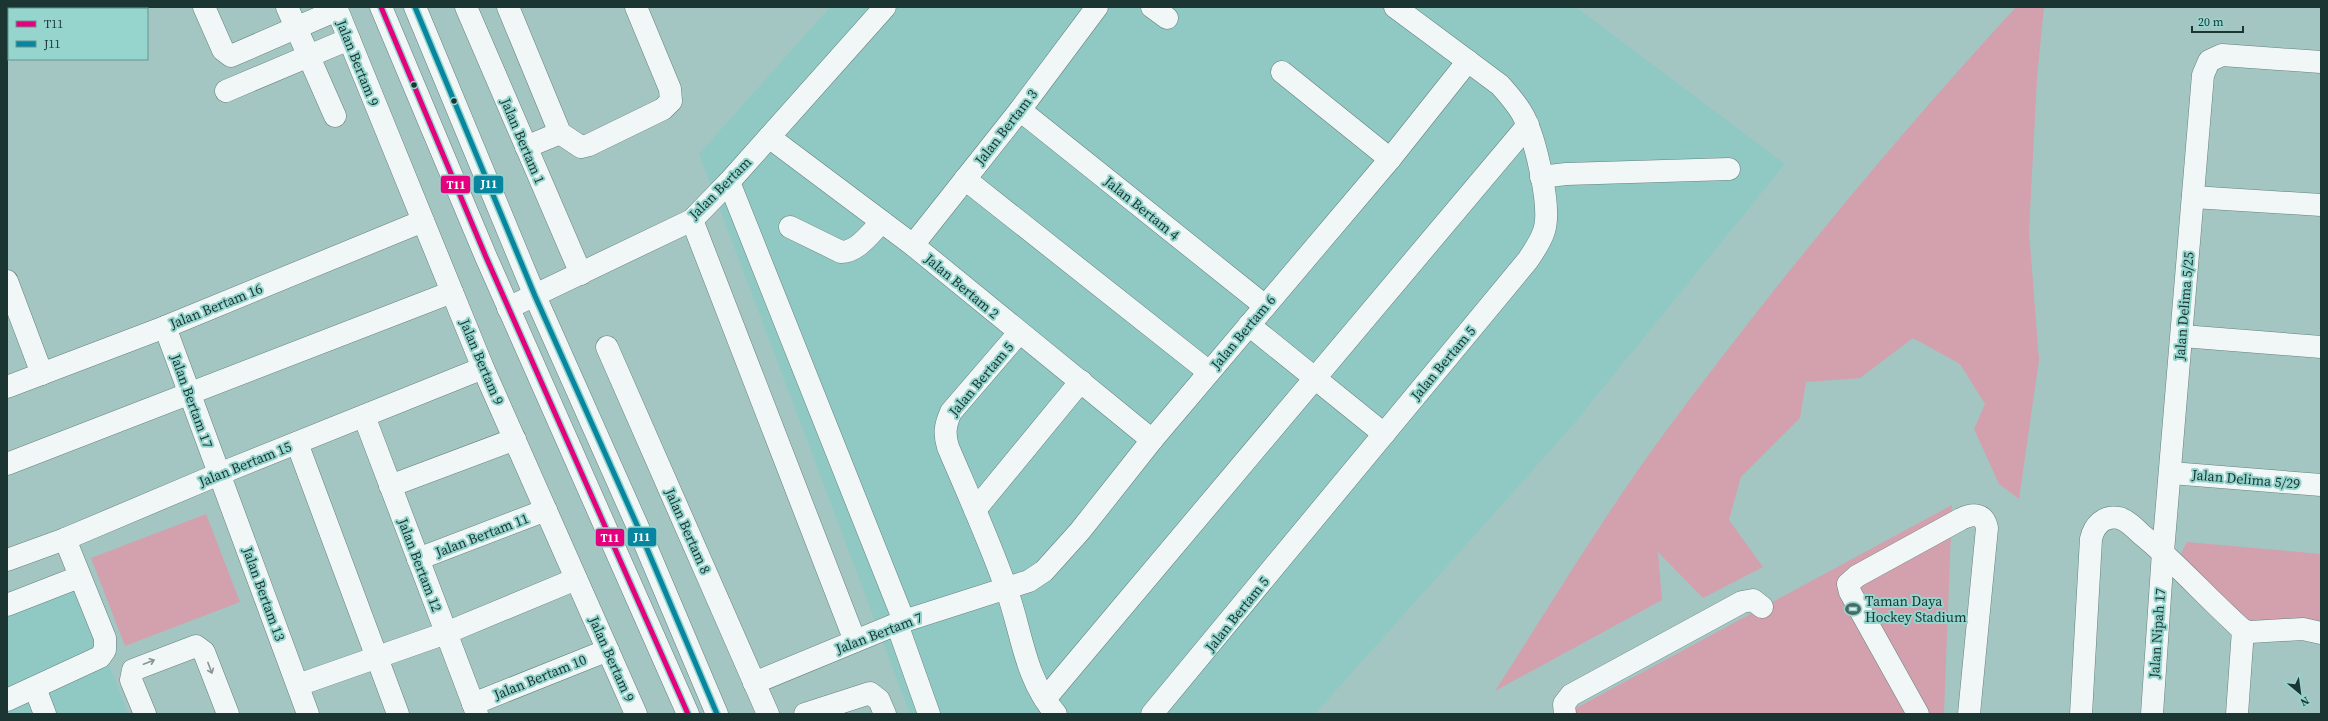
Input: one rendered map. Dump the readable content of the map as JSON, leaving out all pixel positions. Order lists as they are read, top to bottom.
{
  "streets": {
    "street": [
      "Jalan Bertam 9",
      "Jalan Bertam 3",
      "Jalan Bertam 1",
      "Jalan Bertam",
      "Jalan Bertam 4",
      "Jalan Bertam 2",
      "Jalan Bertam 16",
      "Jalan Delima 5/25",
      "Jalan Bertam 6",
      "Jalan Bertam 5",
      "Jalan Bertam 17",
      "Jalan Bertam 15",
      "Jalan Delima 5/29",
      "Jalan Bertam 8",
      "Jalan Bertam 11",
      "Jalan Bertam 12",
      "Jalan Bertam 13",
      "Jalan Bertam 7",
      "Jalan Nipah 17",
      "Jalan Bertam 10"
    ]
  },
  "crossings": [
    ["Jalan Bertam 9", "Jalan Bertam 16"],
    ["Jalan Bertam 9", "Jalan Bertam 15"],
    ["Jalan Bertam 9", "Jalan Bertam 11"],
    ["Jalan Bertam 9", "Jalan Bertam 10"],
    ["Jalan Bertam 3", "Jalan Bertam 4"],
    ["Jalan Bertam 3", "Jalan Bertam 2"],
    ["Jalan Bertam 1", "Jalan Bertam"],
    ["Jalan Bertam", "Jalan Bertam 2"],
    ["Jalan Bertam 4", "Jalan Bertam 6"],
    ["Jalan Bertam 2", "Jalan Bertam 6"],
    ["Jalan Bertam 2", "Jalan Bertam 5"],
    ["Jalan Bertam 16", "Jalan Bertam 17"],
    ["Jalan Delima 5/25", "Jalan Delima 5/29"],
    ["Jalan Delima 5/25", "Jalan Nipah 17"],
    ["Jalan Bertam 6", "Jalan Bertam 5"],
    ["Jalan Bertam 6", "Jalan Bertam 7"],
    ["Jalan Bertam 5", "Jalan Bertam 7"],
    ["Jalan Bertam 17", "Jalan Bertam 15"],
    ["Jalan Bertam 17", "Jalan Bertam 13"],
    ["Jalan Bertam 15", "Jalan Bertam 12"],
    ["Jalan Bertam 15", "Jalan Bertam 13"],
    ["Jalan Bertam 8", "Jalan Bertam 7"],
    ["Jalan Bertam 11", "Jalan Bertam 12"],
    ["Jalan Bertam 12", "Jalan Bertam 10"]
  ],
  "places": {
    "sports": ["Taman Daya Hockey Stadium"]
  },
  "lines": ["transit line T11", "transit line J11"],
  "legend": ["T11", "J11"],
  "scale_bar": "20 m",
  "north": "bottom right"
}
